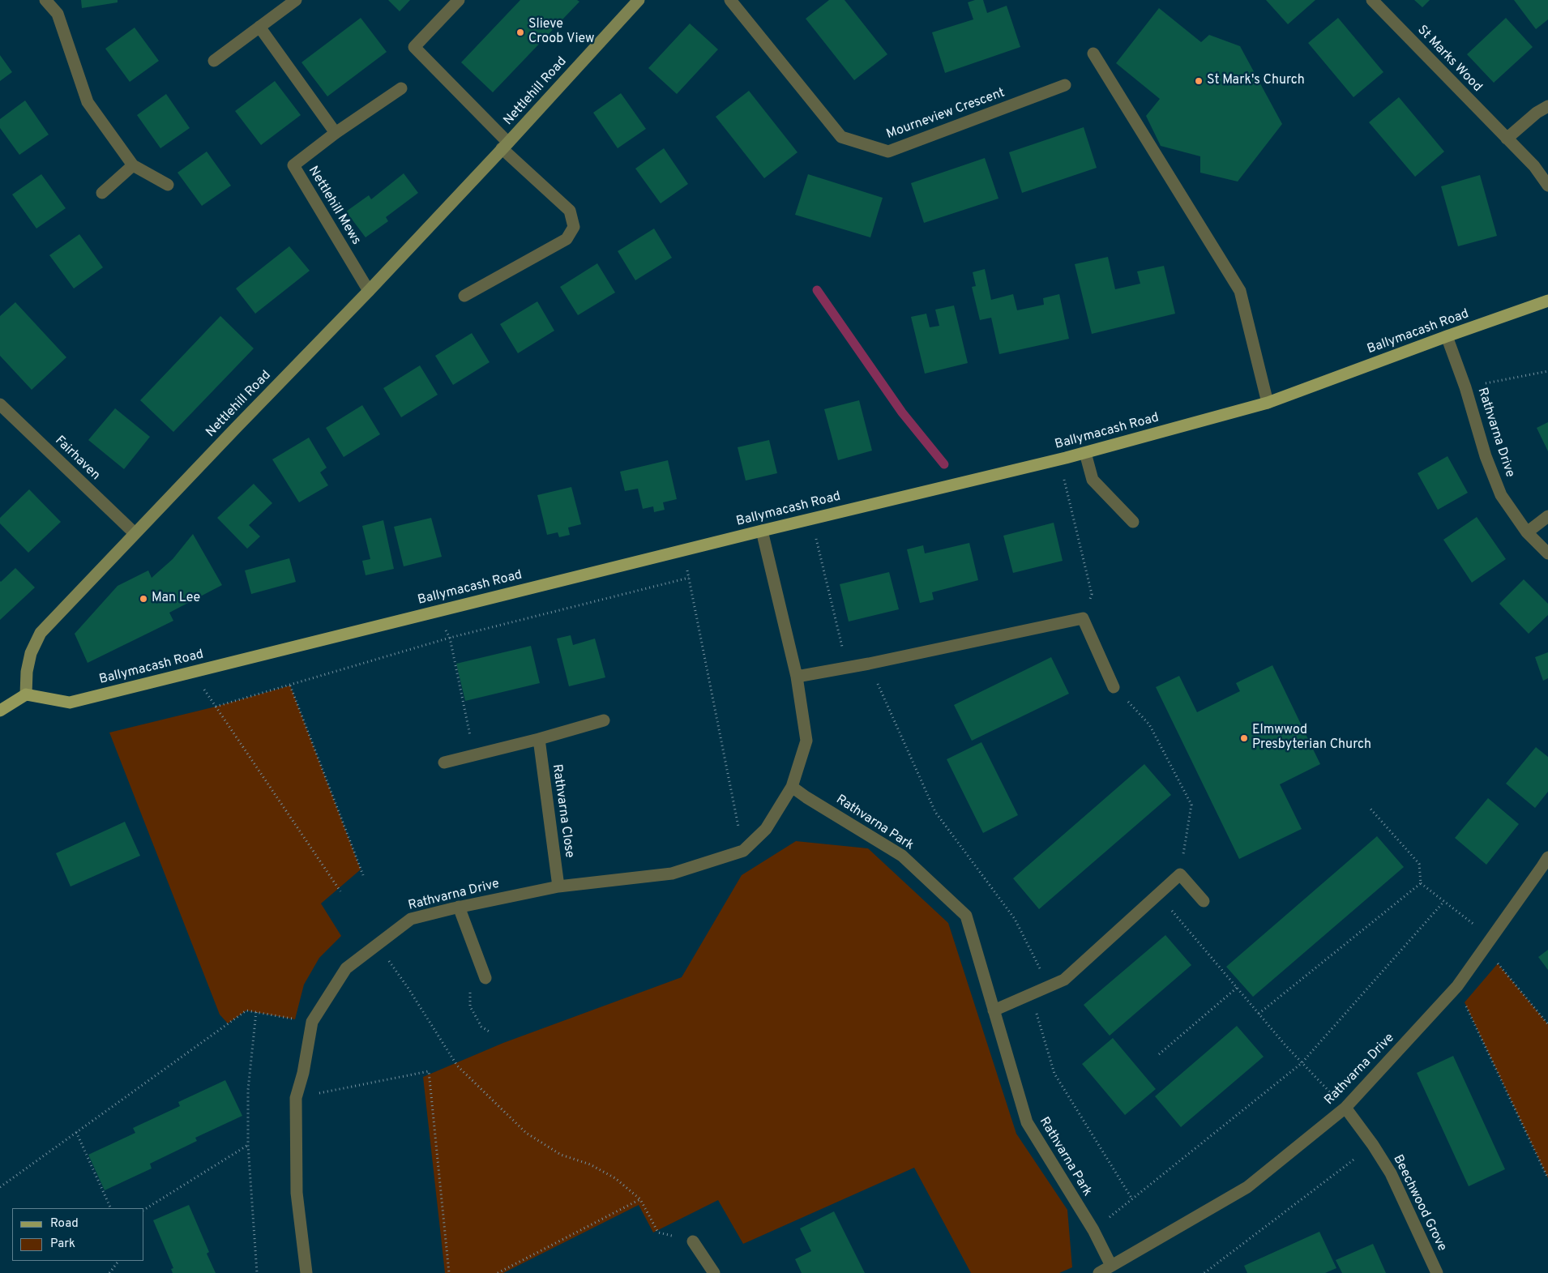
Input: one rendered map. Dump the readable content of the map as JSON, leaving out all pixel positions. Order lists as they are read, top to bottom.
{
  "streets": {
    "main road": ["Ballymacash Road"],
    "street": [
      "St Marks Wood",
      "Nettlehill Road",
      "Mourneview Crescent",
      "Nettlehill Mews",
      "Rathvarna Drive",
      "Fairhaven",
      "Rathvarna Close",
      "Rathvarna Park",
      "Beechwood Grove"
    ]
  },
  "crossings": [
    ["Nettlehill Road", "Nettlehill Mews"],
    ["Nettlehill Road", "Ballymacash Road"],
    ["Nettlehill Road", "Fairhaven"],
    ["Ballymacash Road", "Rathvarna Drive"],
    ["Rathvarna Drive", "Rathvarna Close"],
    ["Rathvarna Drive", "Rathvarna Park"],
    ["Rathvarna Drive", "Beechwood Grove"]
  ],
  "places": [
    "Slieve Croob View",
    "St Mark's Church",
    "Man Lee",
    "Elmwwod Presbyterian Church"
  ],
  "legend": ["Road", "Park"]
}
